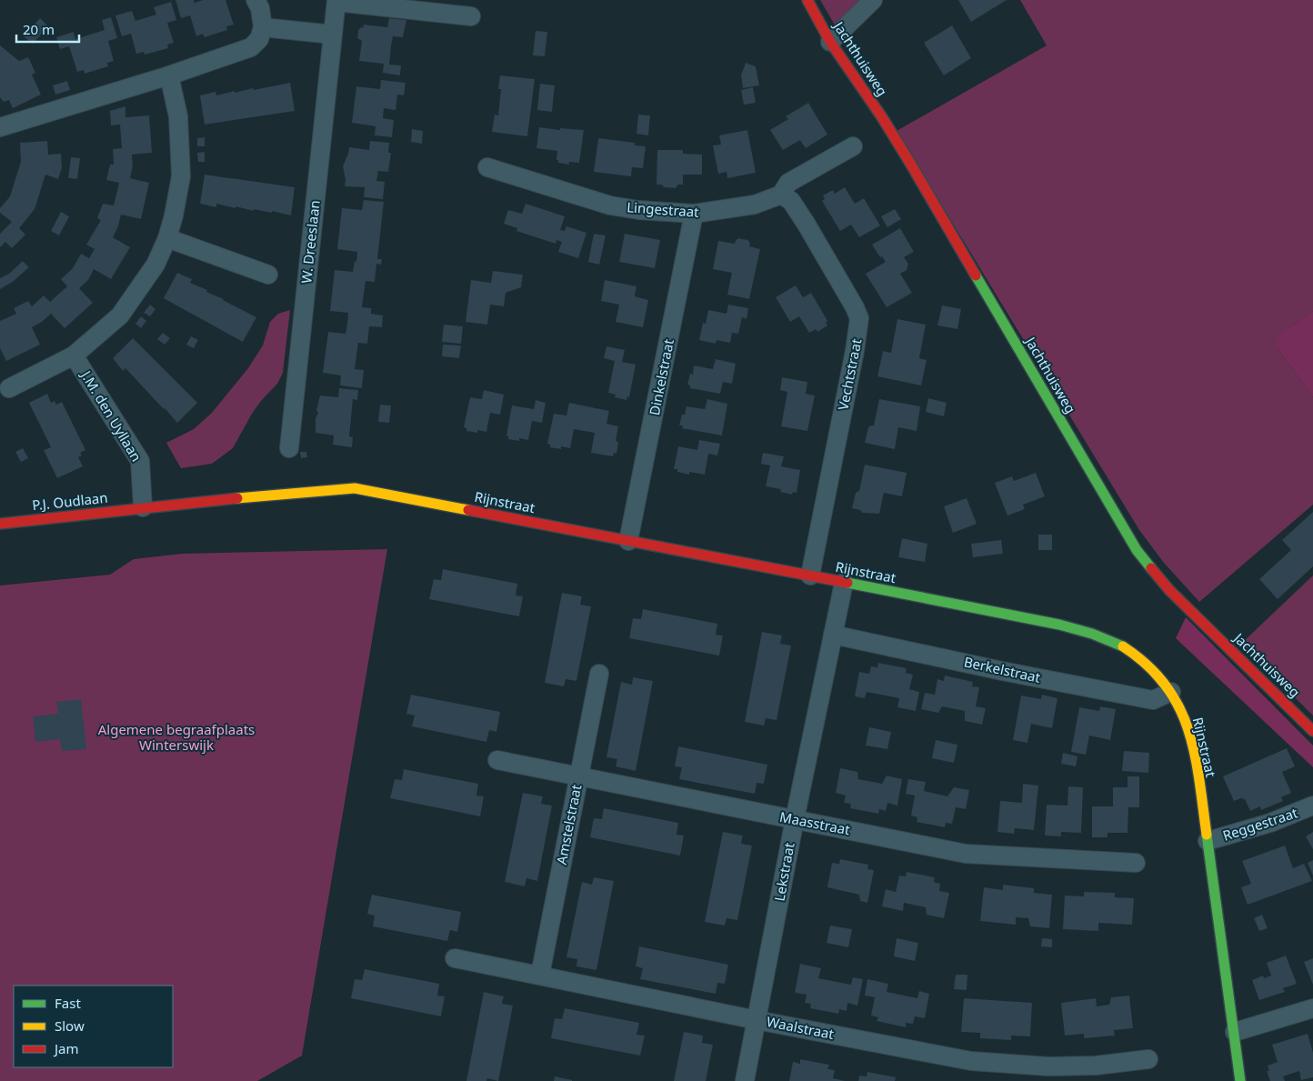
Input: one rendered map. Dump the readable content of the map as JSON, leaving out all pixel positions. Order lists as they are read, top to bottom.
{
  "streets": {
    "street": [
      "Jachthuisweg",
      "Lingestraat",
      "W. Dreeslaan",
      "Vechtstraat",
      "Dinkelstraat",
      "J.M. den Uyllaan",
      "P.J. Oudlaan",
      "Rijnstraat",
      "Berkelstraat",
      "Maasstraat",
      "Amstelstraat",
      "Reggestraat",
      "Lekstraat",
      "Waalstraat"
    ]
  },
  "crossings": [
    ["Lingestraat", "Vechtstraat"],
    ["Lingestraat", "Dinkelstraat"],
    ["Vechtstraat", "Rijnstraat"],
    ["Dinkelstraat", "Rijnstraat"],
    ["J.M. den Uyllaan", "P.J. Oudlaan"],
    ["J.M. den Uyllaan", "Rijnstraat"],
    ["P.J. Oudlaan", "Rijnstraat"],
    ["Rijnstraat", "Berkelstraat"],
    ["Rijnstraat", "Reggestraat"],
    ["Rijnstraat", "Lekstraat"],
    ["Berkelstraat", "Lekstraat"],
    ["Maasstraat", "Amstelstraat"],
    ["Maasstraat", "Lekstraat"],
    ["Amstelstraat", "Waalstraat"],
    ["Lekstraat", "Waalstraat"]
  ],
  "parks": ["Algemene begraafplaats Winterswijk"],
  "legend": ["Fast", "Slow", "Jam"],
  "scale_bar": "20 m"
}
